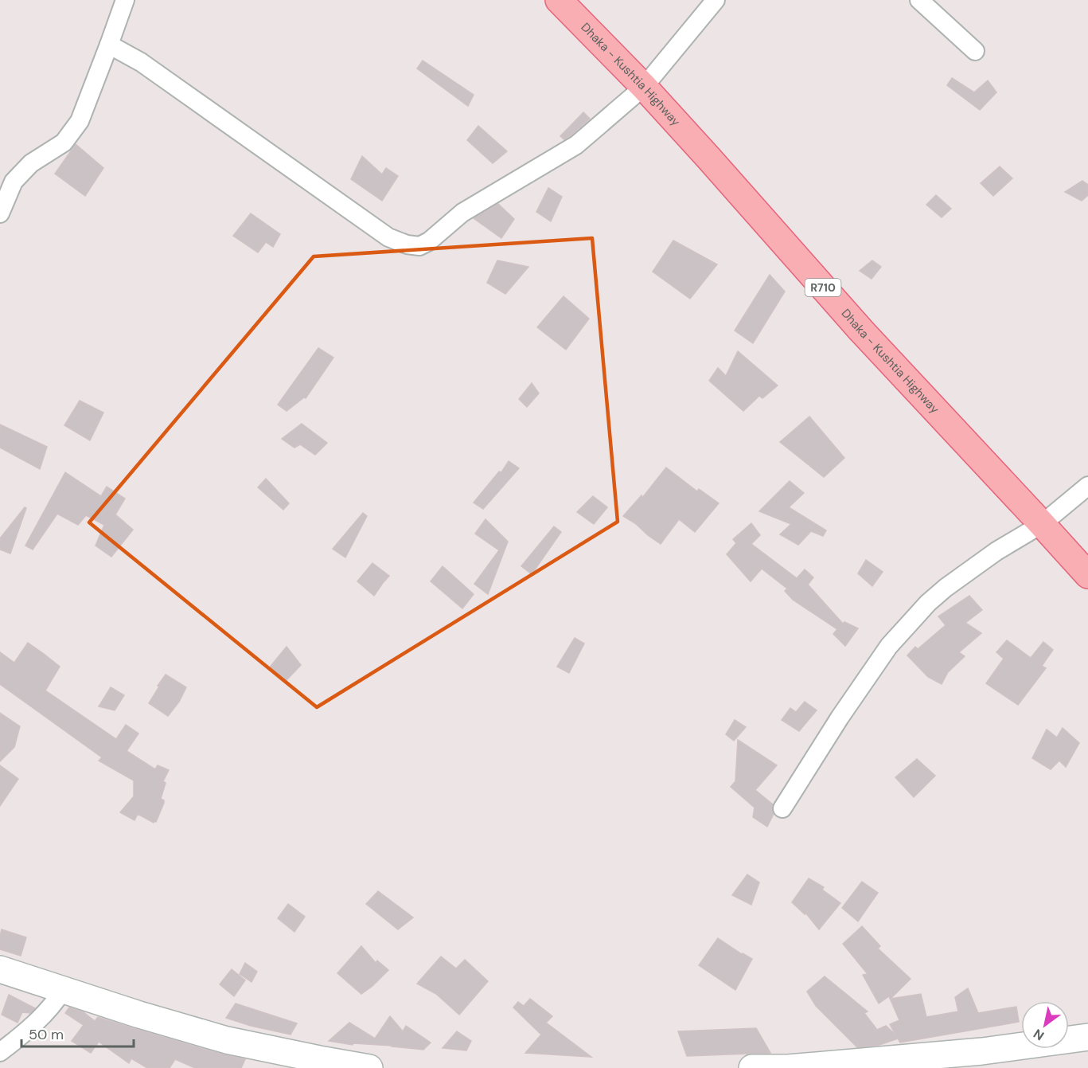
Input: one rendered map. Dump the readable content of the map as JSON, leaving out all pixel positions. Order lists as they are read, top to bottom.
{
  "streets": {
    "main road": ["Dhaka - Kushtia Highway", "R710"]
  },
  "scale_bar": "50 m",
  "north": "bottom left"
}
